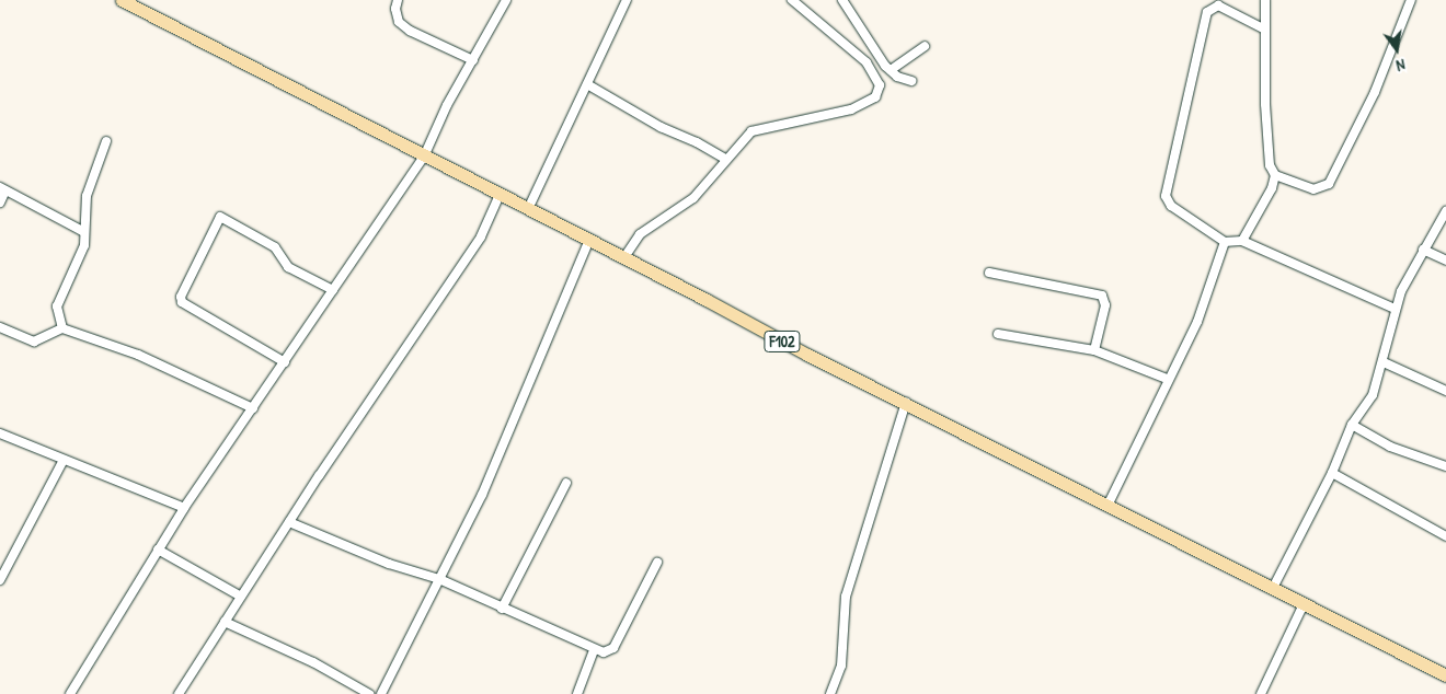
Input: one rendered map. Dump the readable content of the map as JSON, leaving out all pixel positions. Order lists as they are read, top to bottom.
{
  "streets": {
    "main road": ["F102"]
  },
  "north": "bottom"
}
